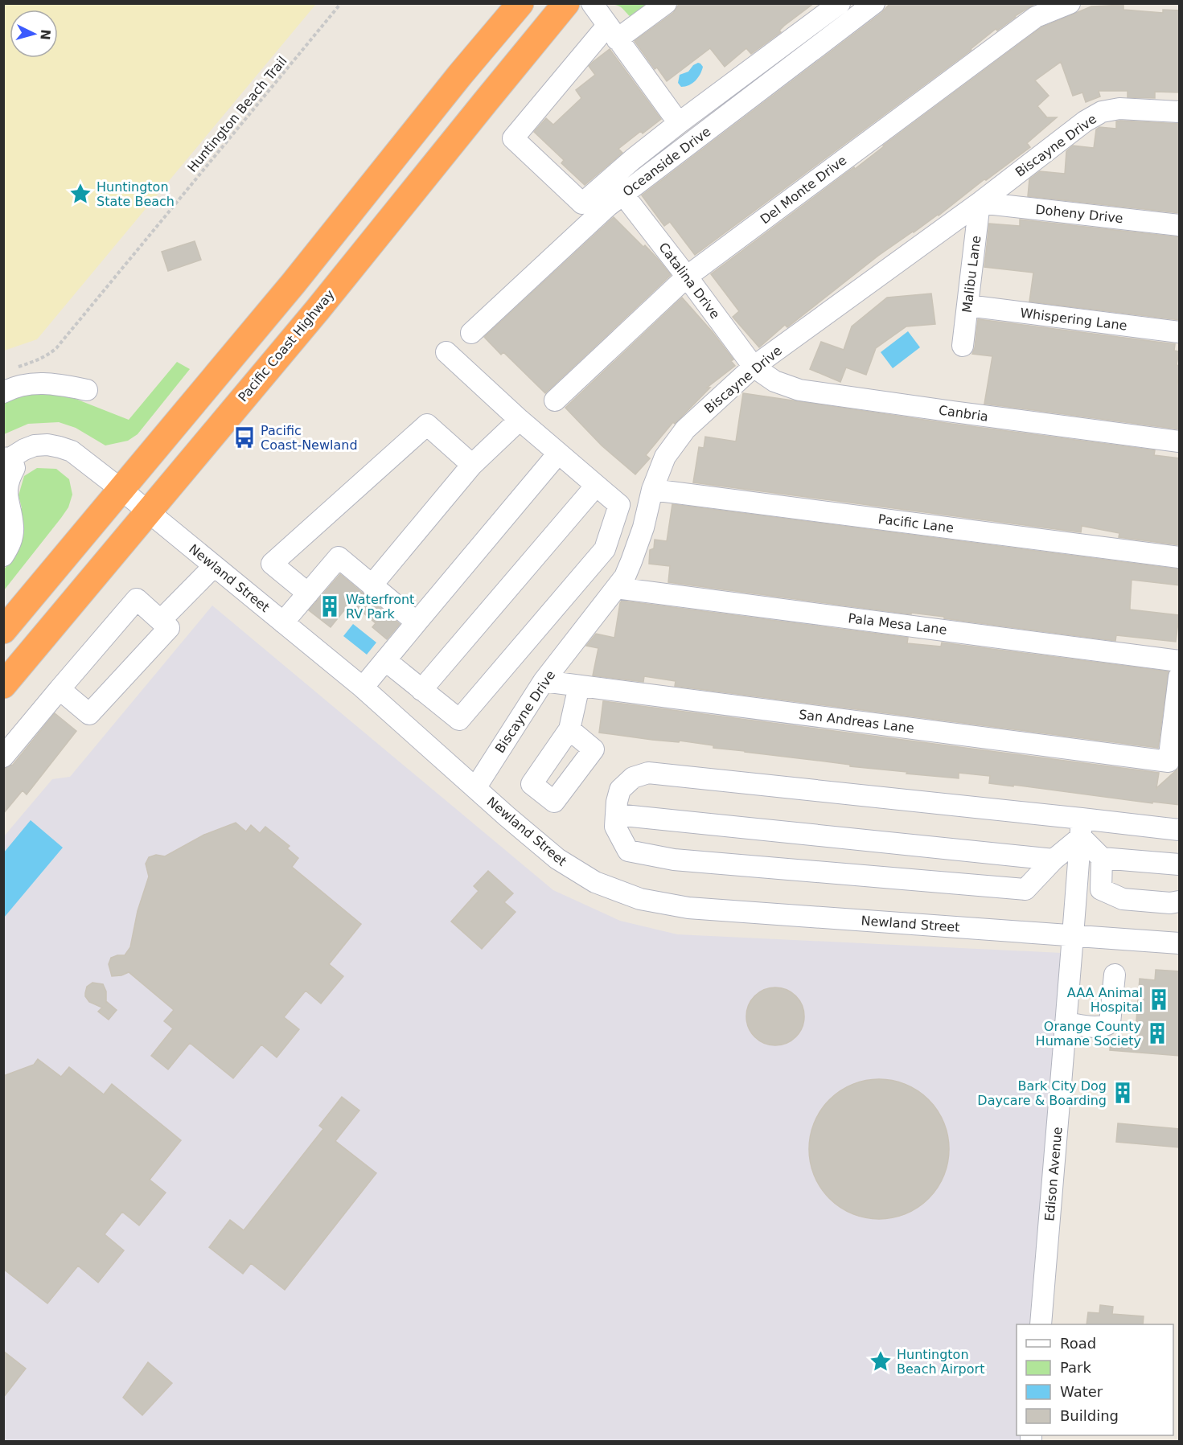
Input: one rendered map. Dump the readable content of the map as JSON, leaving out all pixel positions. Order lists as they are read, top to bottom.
{
  "streets": {
    "highway": ["Pacific Coast Highway"],
    "street": [
      "Biscayne Drive",
      "Oceanside Drive",
      "Del Monte Drive",
      "Doheny Drive",
      "Malibu Lane",
      "Catalina Drive",
      "Whispering Lane",
      "Canbria",
      "Pacific Lane",
      "Newland Street",
      "Pala Mesa Lane",
      "San Andreas Lane",
      "Edison Avenue"
    ],
    "path": ["Huntington Beach Trail"]
  },
  "crossings": [
    ["Biscayne Drive", "Doheny Drive"],
    ["Biscayne Drive", "Malibu Lane"],
    ["Biscayne Drive", "Catalina Drive"],
    ["Biscayne Drive", "Canbria"],
    ["Biscayne Drive", "Pacific Lane"],
    ["Biscayne Drive", "Newland Street"],
    ["Biscayne Drive", "Pala Mesa Lane"],
    ["Biscayne Drive", "San Andreas Lane"],
    ["Oceanside Drive", "Catalina Drive"],
    ["Del Monte Drive", "Catalina Drive"],
    ["Doheny Drive", "Malibu Lane"],
    ["Malibu Lane", "Whispering Lane"],
    ["Catalina Drive", "Canbria"],
    ["Pacific Coast Highway", "Newland Street"],
    ["Newland Street", "Edison Avenue"]
  ],
  "places": {
    "place": ["Huntington State Beach", "Huntington Beach Airport"],
    "bus stop": ["Pacific Coast-Newland"],
    "building": [
      "Waterfront RV Park",
      "AAA Animal Hospital",
      "Orange County Humane Society",
      "Bark City Dog Daycare & Boarding"
    ]
  },
  "legend": [
    "Road",
    "Park",
    "Water",
    "Building"
  ],
  "north": "right"
}
